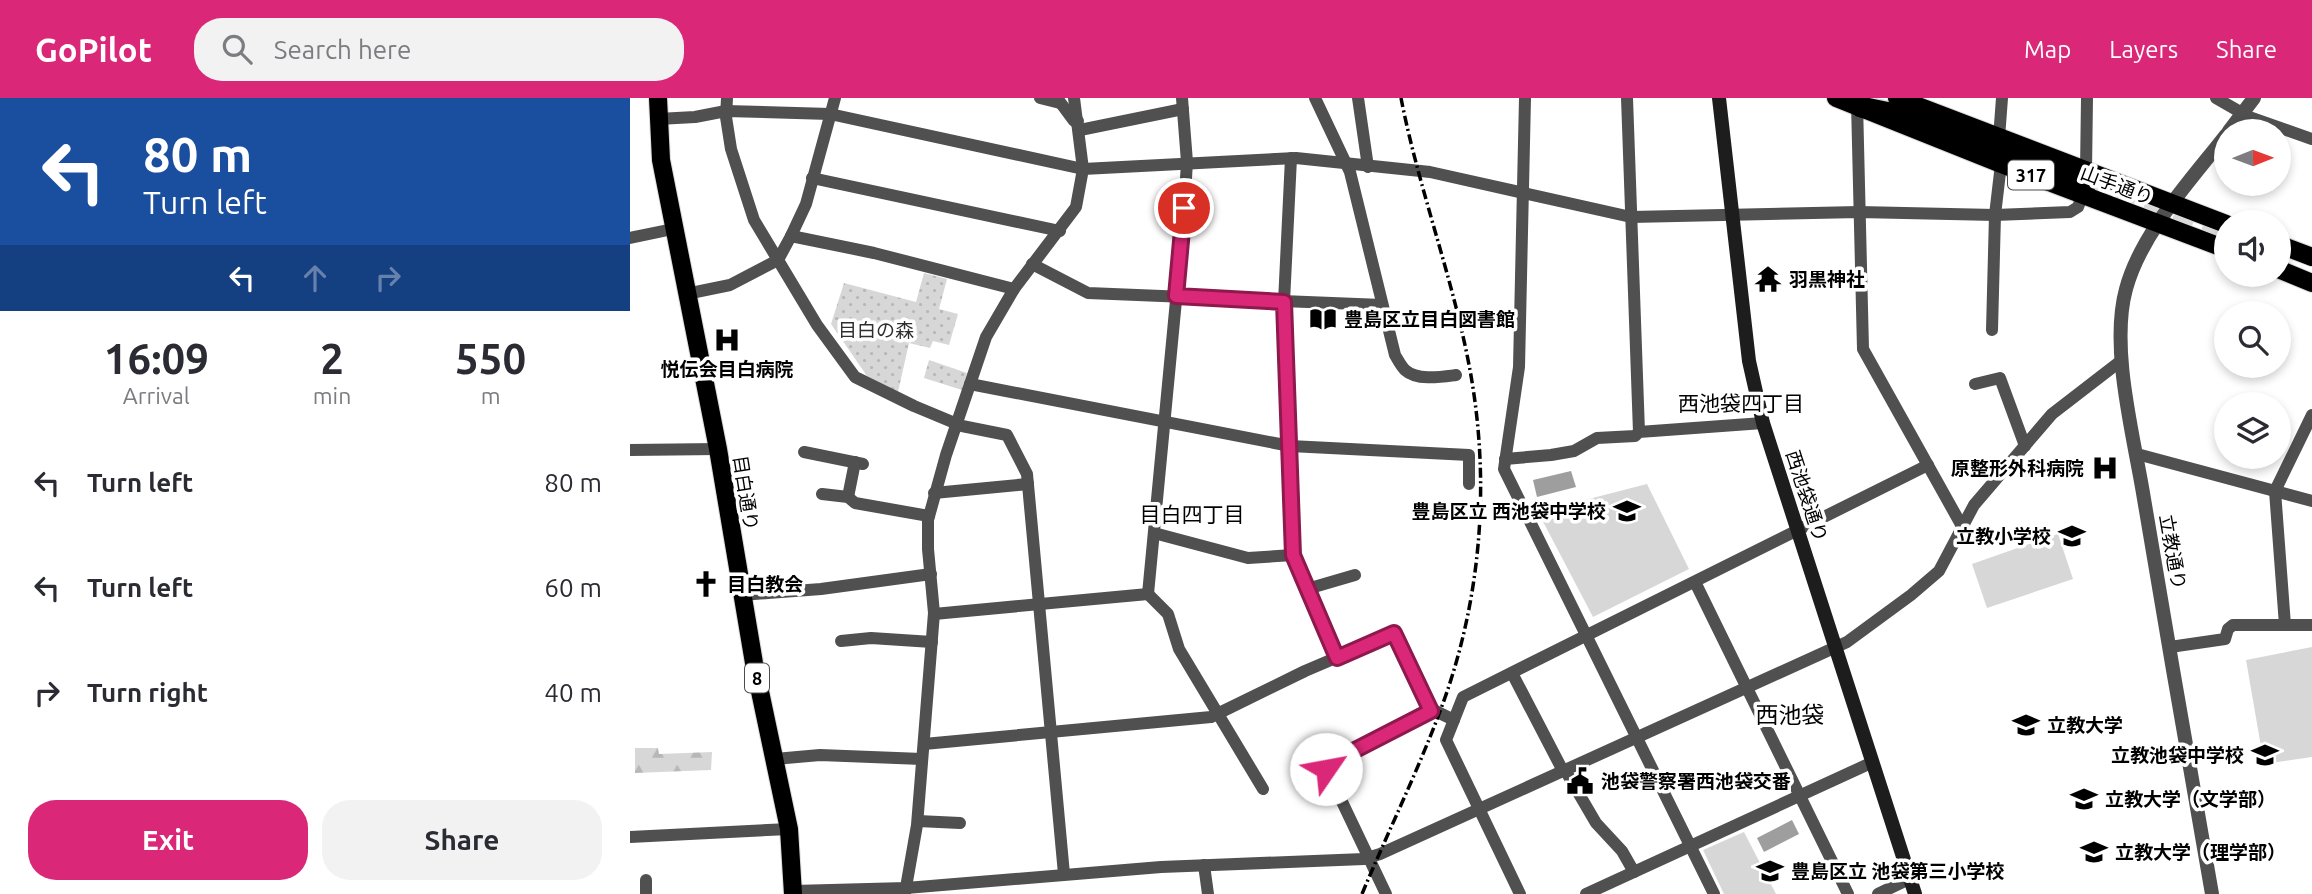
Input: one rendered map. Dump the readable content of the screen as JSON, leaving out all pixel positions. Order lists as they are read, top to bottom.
{
  "streets": {
    "main road": [
      "317",
      "山手通り",
      "目白通り",
      "西池袋通り",
      "8"
    ],
    "street": ["立教通り"]
  },
  "crossings": [
    ["山手通り", "立教通り"]
  ],
  "districts": ["西池袋四丁目", "目白四丁目", "西池袋"],
  "parks": ["目白の森"],
  "places": {
    "temple": ["羽黒神社"],
    "library": ["豊島区立目白図書館"],
    "hospital": ["悦伝会目白病院", "原整形外科病院"],
    "school or university": [
      "豊島区立 西池袋中学校",
      "立教小学校",
      "立教大学",
      "立教池袋中学校",
      "立教大学（文学部）",
      "立教大学（理学部）",
      "豊島区立 池袋第三小学校"
    ],
    "church": ["目白教会"],
    "public building": ["池袋警察署西池袋交番"]
  },
  "north": "right",
  "page": {
    "header": "GoPilot",
    "search": "Search here",
    "nav": ["Map", "Layers", "Share"],
    "turn": ["80 m", "Turn left"],
    "eta": [
      "16:09",
      "Arrival",
      "2",
      "min",
      "550",
      "m"
    ],
    "list": [
      {
        "name": "Turn left",
        "value": "80 m"
      },
      {
        "name": "Turn left",
        "value": "60 m"
      },
      {
        "name": "Turn right",
        "value": "40 m"
      }
    ],
    "buttons": ["Exit", "Share"]
  }
}
